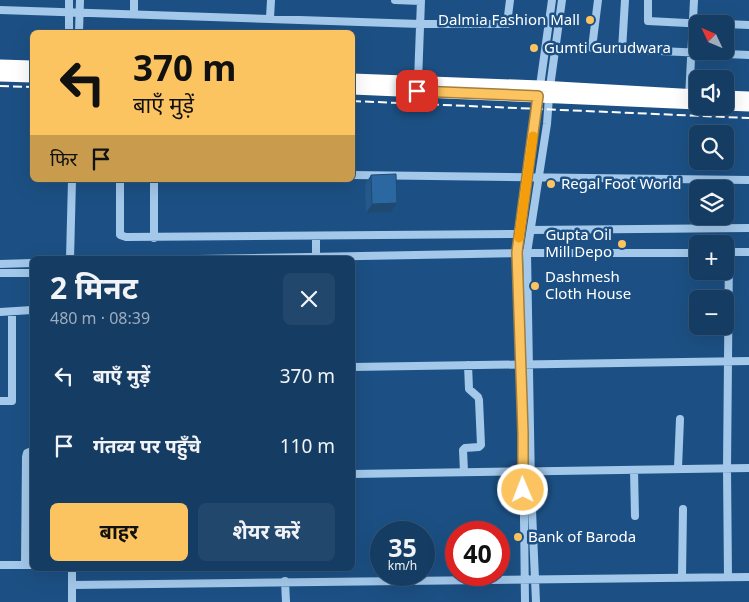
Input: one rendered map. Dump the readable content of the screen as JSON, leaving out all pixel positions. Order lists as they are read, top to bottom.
{
  "places": [
    "Dalmia Fashion Mall",
    "Gumti Gurudwara",
    "Regal Foot World",
    "Gupta Oil Mill Depo",
    "Dashmesh Cloth House",
    "Bank of Baroda"
  ],
  "north": "top left",
  "page": {
    "map_buttons": ["+", "−"],
    "turn": ["370 m", "बाएँ मुड़ें"],
    "then": "फिर",
    "heading": ["2 मिनट", "480 m · 08:39"],
    "list": [
      {
        "name": "बाएँ मुड़ें",
        "value": "370 m"
      },
      {
        "name": "गंतव्य पर पहुँचे",
        "value": "110 m"
      }
    ],
    "buttons": ["बाहर", "शेयर करें"],
    "speed": "35 km/h",
    "limit": "40"
  }
}
